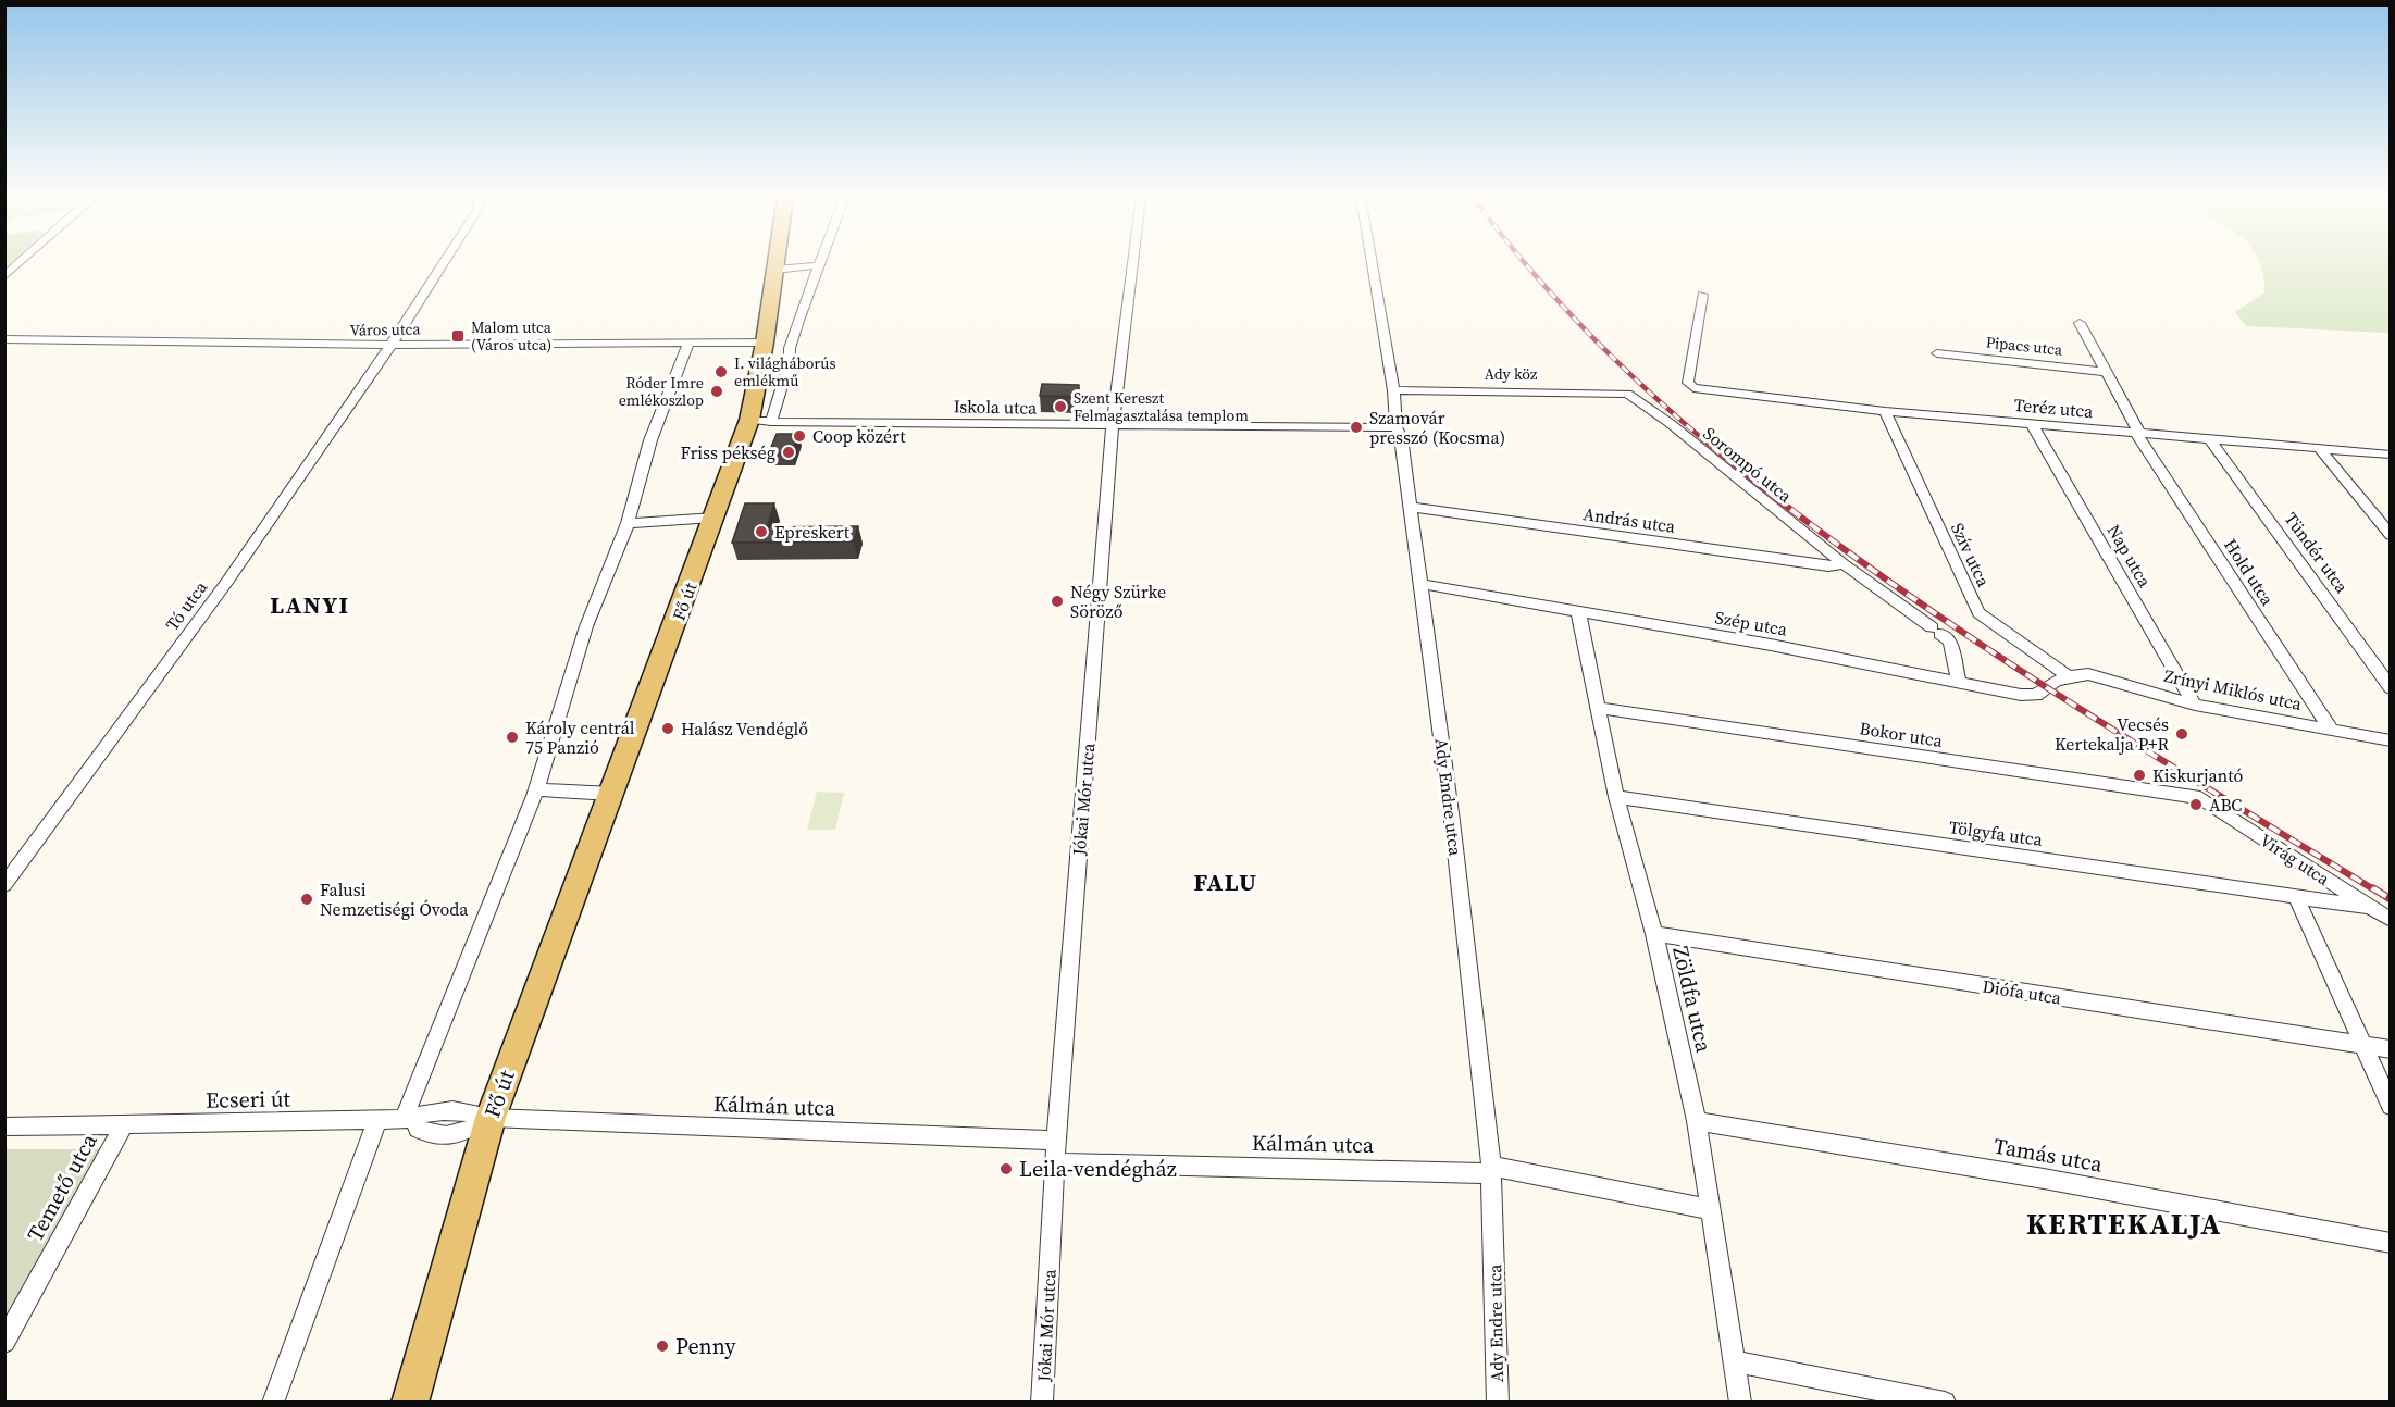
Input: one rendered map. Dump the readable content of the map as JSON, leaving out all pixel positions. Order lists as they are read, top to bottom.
{
  "streets": {
    "main road": ["Fő út"],
    "street": [
      "Város utca",
      "Pipacs utca",
      "Ady köz",
      "Iskola utca",
      "Teréz utca",
      "Sorompó utca",
      "András utca",
      "Tündér utca",
      "Szív utca",
      "Nap utca",
      "Hold utca",
      "Tó utca",
      "Szép utca",
      "Zrínyi Miklós utca",
      "Bokor utca",
      "Ady Endre utca",
      "Jókai Mór utca",
      "Tölgyfa utca",
      "Virág utca",
      "Diófa utca",
      "Zöldfa utca",
      "Ecseri út",
      "Kálmán utca",
      "Tamás utca",
      "Temető utca"
    ]
  },
  "crossings": [
    ["Város utca", "Fő út"],
    ["Város utca", "Tó utca"],
    ["Pipacs utca", "Hold utca"],
    ["Ady köz", "Sorompó utca"],
    ["Ady köz", "Ady Endre utca"],
    ["Iskola utca", "Fő út"],
    ["Iskola utca", "Ady Endre utca"],
    ["Iskola utca", "Jókai Mór utca"],
    ["Teréz utca", "Tündér utca"],
    ["Teréz utca", "Szív utca"],
    ["Teréz utca", "Nap utca"],
    ["Teréz utca", "Hold utca"],
    ["Sorompó utca", "András utca"],
    ["András utca", "Ady Endre utca"],
    ["Szív utca", "Szép utca"],
    ["Szív utca", "Zrínyi Miklós utca"],
    ["Nap utca", "Zrínyi Miklós utca"],
    ["Hold utca", "Zrínyi Miklós utca"],
    ["Fő út", "Kálmán utca"],
    ["Szép utca", "Zrínyi Miklós utca"],
    ["Szép utca", "Ady Endre utca"],
    ["Szép utca", "Zöldfa utca"],
    ["Bokor utca", "Virág utca"],
    ["Bokor utca", "Zöldfa utca"],
    ["Ady Endre utca", "Kálmán utca"],
    ["Jókai Mór utca", "Kálmán utca"],
    ["Tölgyfa utca", "Virág utca"],
    ["Tölgyfa utca", "Zöldfa utca"],
    ["Diófa utca", "Zöldfa utca"],
    ["Zöldfa utca", "Kálmán utca"],
    ["Zöldfa utca", "Tamás utca"],
    ["Ecseri út", "Temető utca"]
  ],
  "districts": ["LANYI", "FALU", "KERTEKALJA"],
  "places": {
    "transit": ["Malom utca (Város utca)"],
    "other": [
      "I. világháborús emlékmű",
      "Róder Imre emlékoszlop",
      "Szent Kereszt Felmagasztalása templom",
      "Szamovár presszó (Kocsma)",
      "Coop közért",
      "Friss pékség",
      "Epreskert",
      "Négy Szürke Söröző",
      "Halász Vendéglő",
      "Vecsés Kertekalja P+R",
      "Károly centrál 75 Panzió",
      "Kiskurjantó",
      "ABC",
      "Falusi Nemzetiségi Óvoda",
      "Leila-vendégház",
      "Penny"
    ]
  }
}
